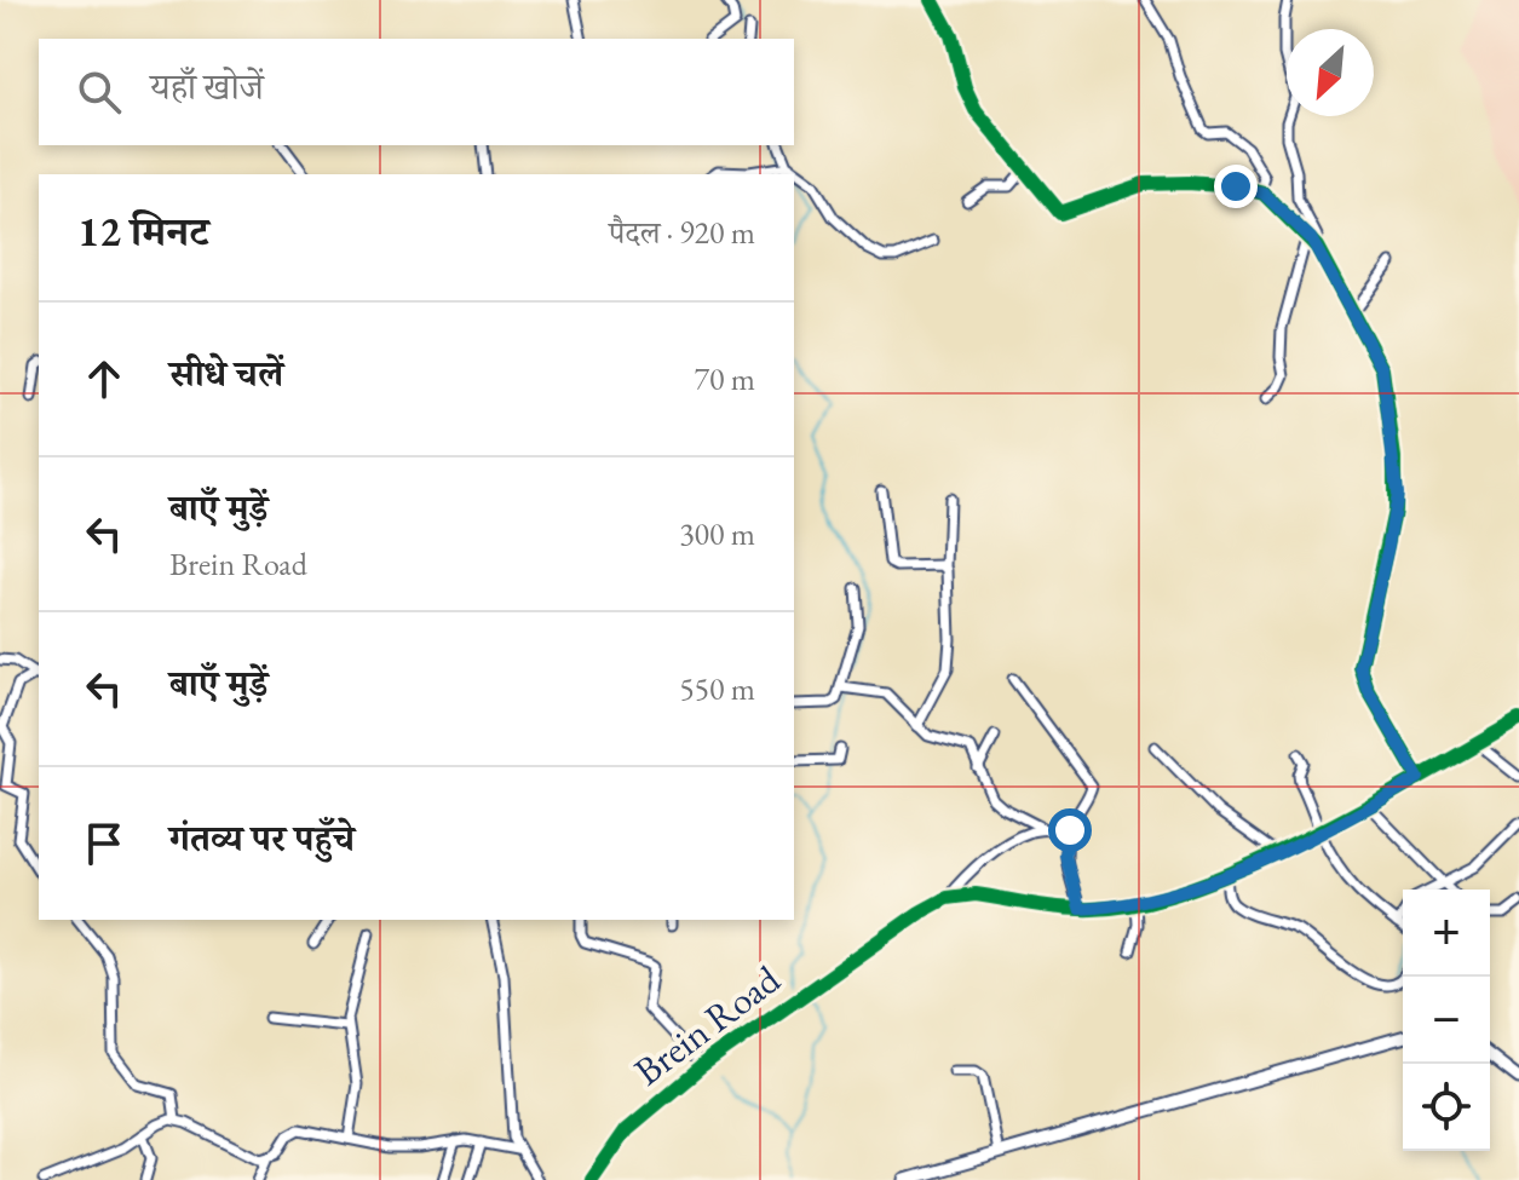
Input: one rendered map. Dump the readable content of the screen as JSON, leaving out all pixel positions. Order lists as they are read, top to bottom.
{
  "streets": {
    "street": ["Brein Road"]
  },
  "north": "bottom left",
  "page": {
    "search": "यहाँ खोजें",
    "heading": ["12 मिनट", "पैदल · 920 m"],
    "list": [
      ["सीधे चलें", "70 m"],
      ["बाएँ मुड़ें", "Brein Road", "300 m"],
      ["बाएँ मुड़ें", "550 m"],
      "गंतव्य पर पहुँचे"
    ],
    "map_buttons": ["+", "−"]
  }
}
